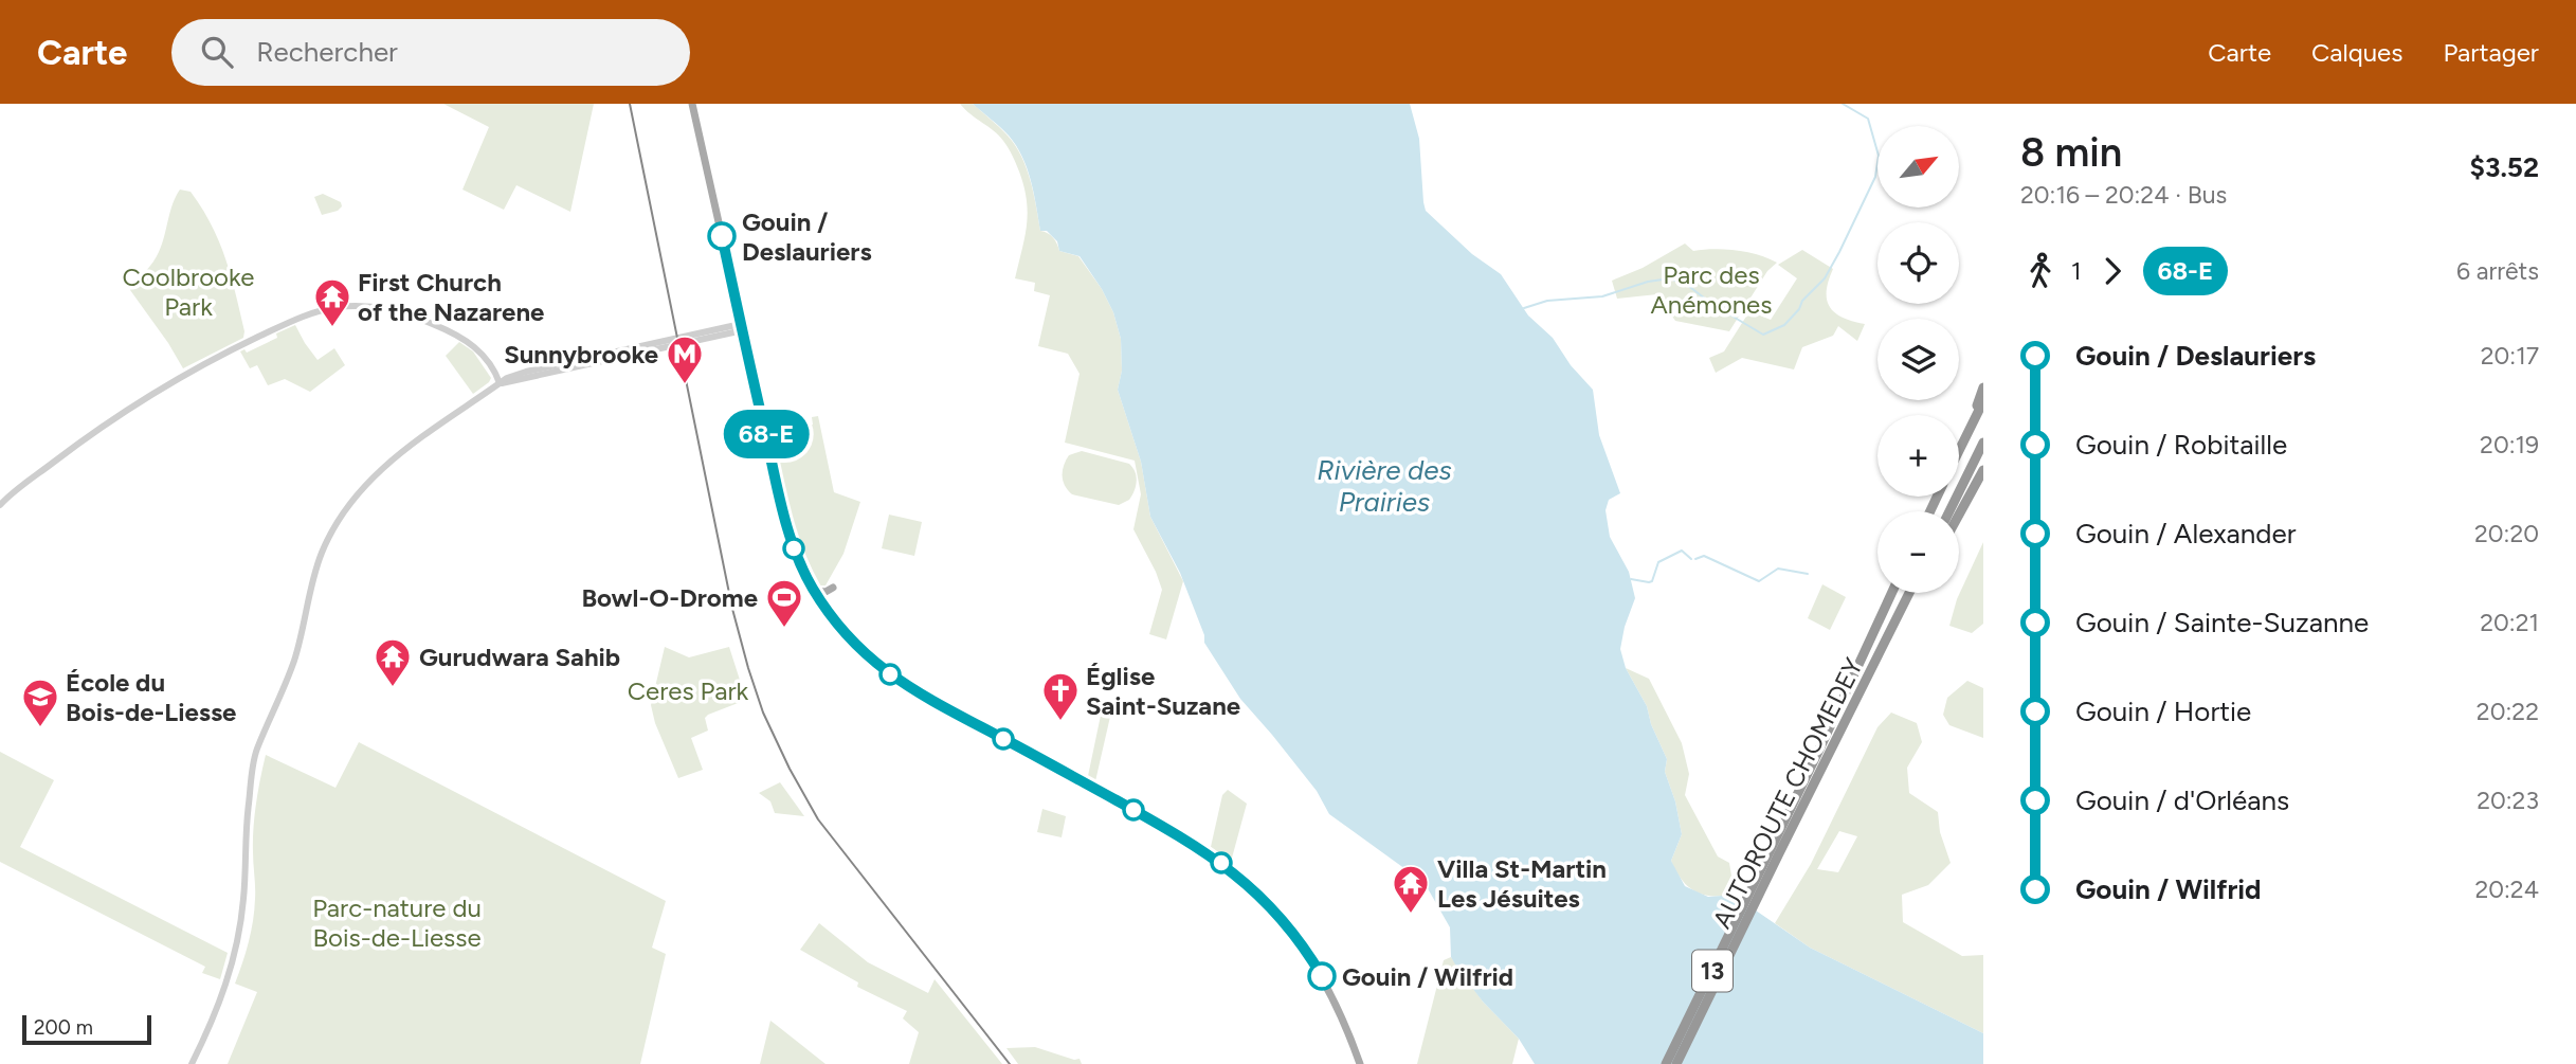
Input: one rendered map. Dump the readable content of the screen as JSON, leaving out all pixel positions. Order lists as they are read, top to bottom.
{
  "streets": {
    "highway": ["AUTOROUTE CHOMEDEY", "13"]
  },
  "water": ["Rivière des Prairies"],
  "parks": [
    "Parc des Anémones",
    "Coolbrooke Park",
    "Ceres Park",
    "Parc-nature du Bois-de-Liesse"
  ],
  "places": {
    "other": ["Gouin / Deslauriers", "Gouin / Wilfrid"],
    "temple": ["First Church of the Nazarene", "Gurudwara Sahib", "Villa St-Martin Les Jésuites"],
    "metro station": ["Sunnybrooke"],
    "sports": ["Bowl-O-Drome"],
    "church": ["Église Saint-Suzane"],
    "school or university": ["École du Bois-de-Liesse"]
  },
  "lines": ["bus line 68-E"],
  "scale_bar": "200 m",
  "north": "top right",
  "page": {
    "header": "Carte",
    "search": "Rechercher",
    "nav": ["Carte", "Calques", "Partager"],
    "on_map": "68-E",
    "heading": ["8 min", "20:16 – 20:24 · Bus", "$3.52"],
    "map_buttons": ["+", "−"],
    "legs": ["1", "68-E", "6 arrêts"],
    "list": [
      {
        "name": "Gouin / Deslauriers",
        "value": "20:17"
      },
      {
        "name": "Gouin / Robitaille",
        "value": "20:19"
      },
      {
        "name": "Gouin / Alexander",
        "value": "20:20"
      },
      {
        "name": "Gouin / Sainte-Suzanne",
        "value": "20:21"
      },
      {
        "name": "Gouin / Hortie",
        "value": "20:22"
      },
      {
        "name": "Gouin / d'Orléans",
        "value": "20:23"
      },
      {
        "name": "Gouin / Wilfrid",
        "value": "20:24"
      }
    ],
    "scale": "200 m"
  }
}
